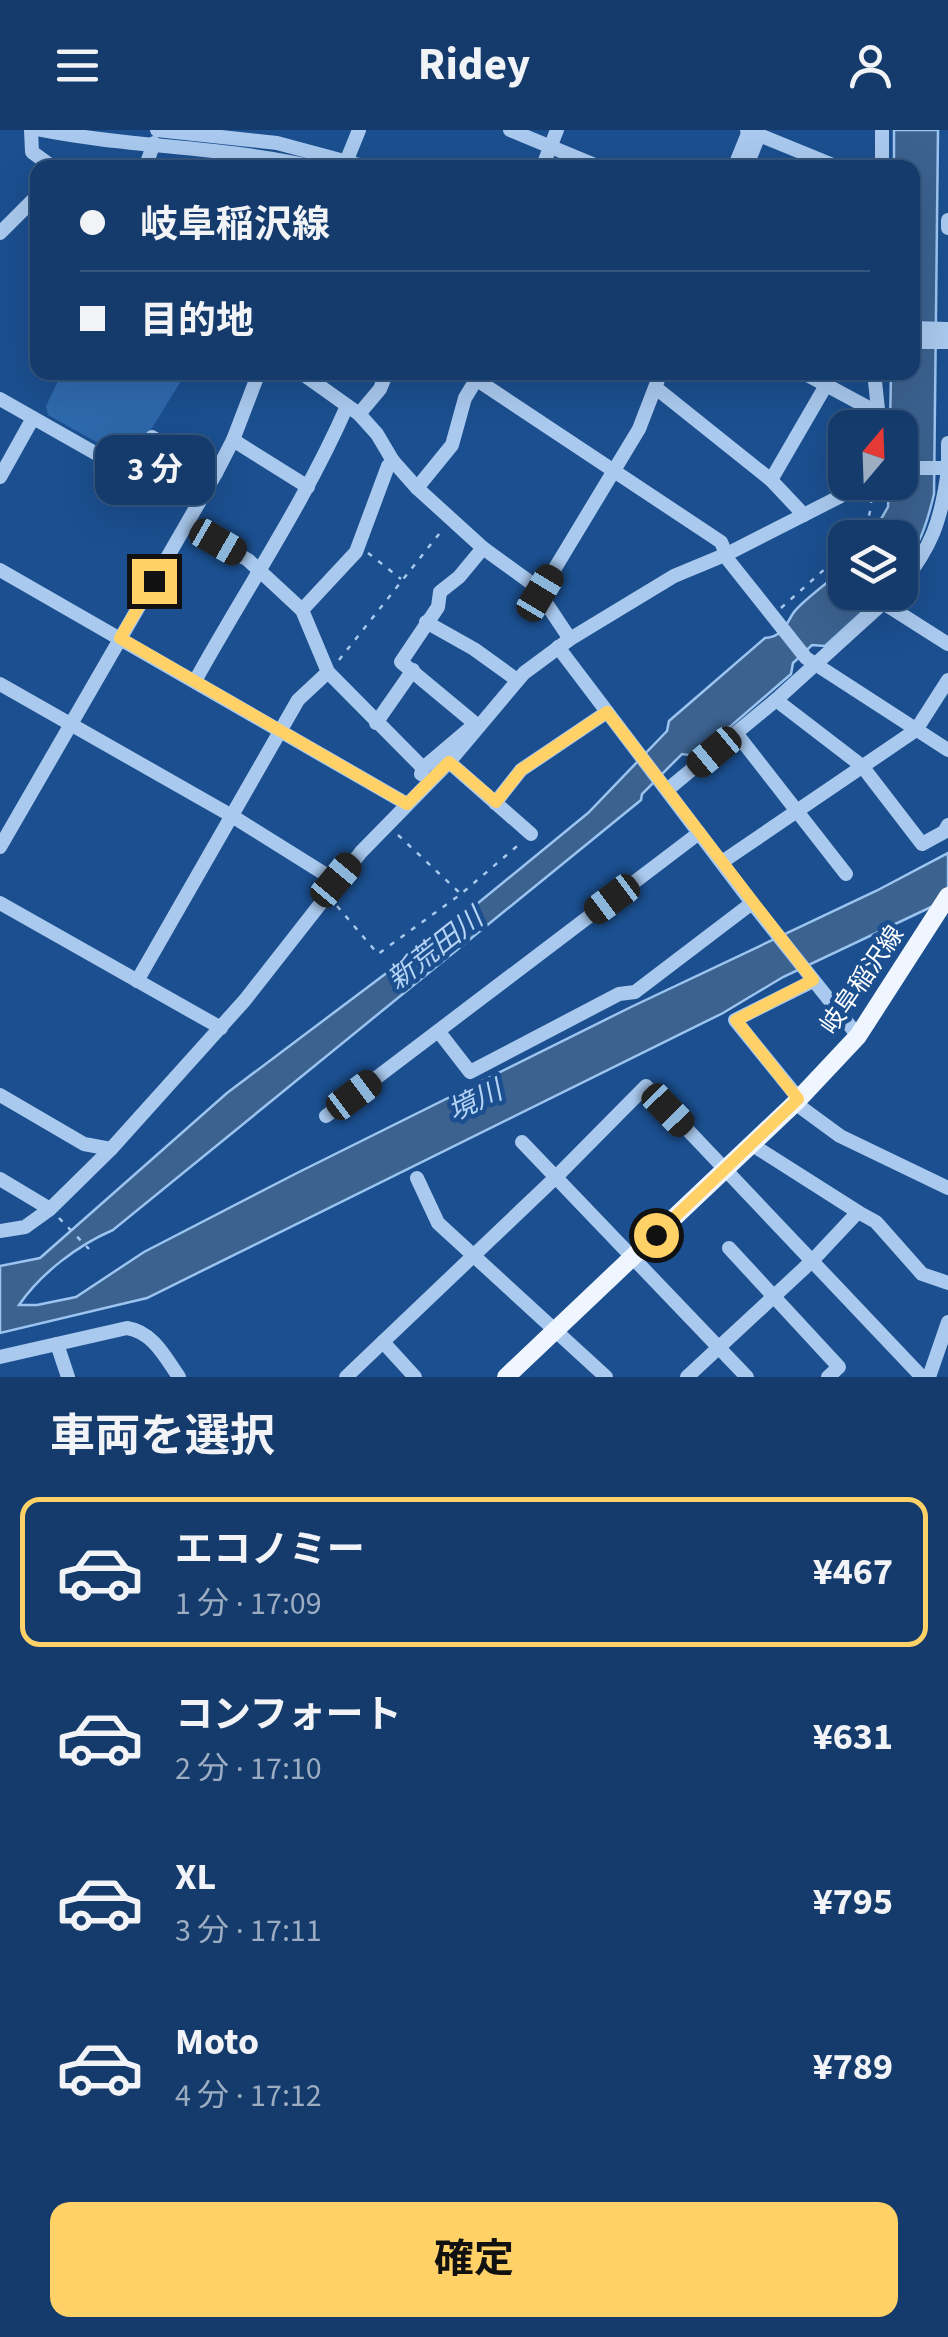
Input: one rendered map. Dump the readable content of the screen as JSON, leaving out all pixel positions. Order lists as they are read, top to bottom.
{
  "streets": {
    "main road": ["岐阜稲沢線"]
  },
  "water": ["新荒田川", "境川"],
  "north": "top",
  "page": {
    "header": "Ridey",
    "banner": ["岐阜稲沢線", "目的地"],
    "bubble": "3 分",
    "heading": "車両を選択",
    "list": [
      {
        "name": "エコノミー",
        "note": "1 分 · 17:09",
        "value": "¥467"
      },
      {
        "name": "コンフォート",
        "note": "2 分 · 17:10",
        "value": "¥631"
      },
      {
        "name": "XL",
        "note": "3 分 · 17:11",
        "value": "¥795"
      },
      {
        "name": "Moto",
        "note": "4 分 · 17:12",
        "value": "¥789"
      }
    ],
    "buttons": "確定"
  }
}
